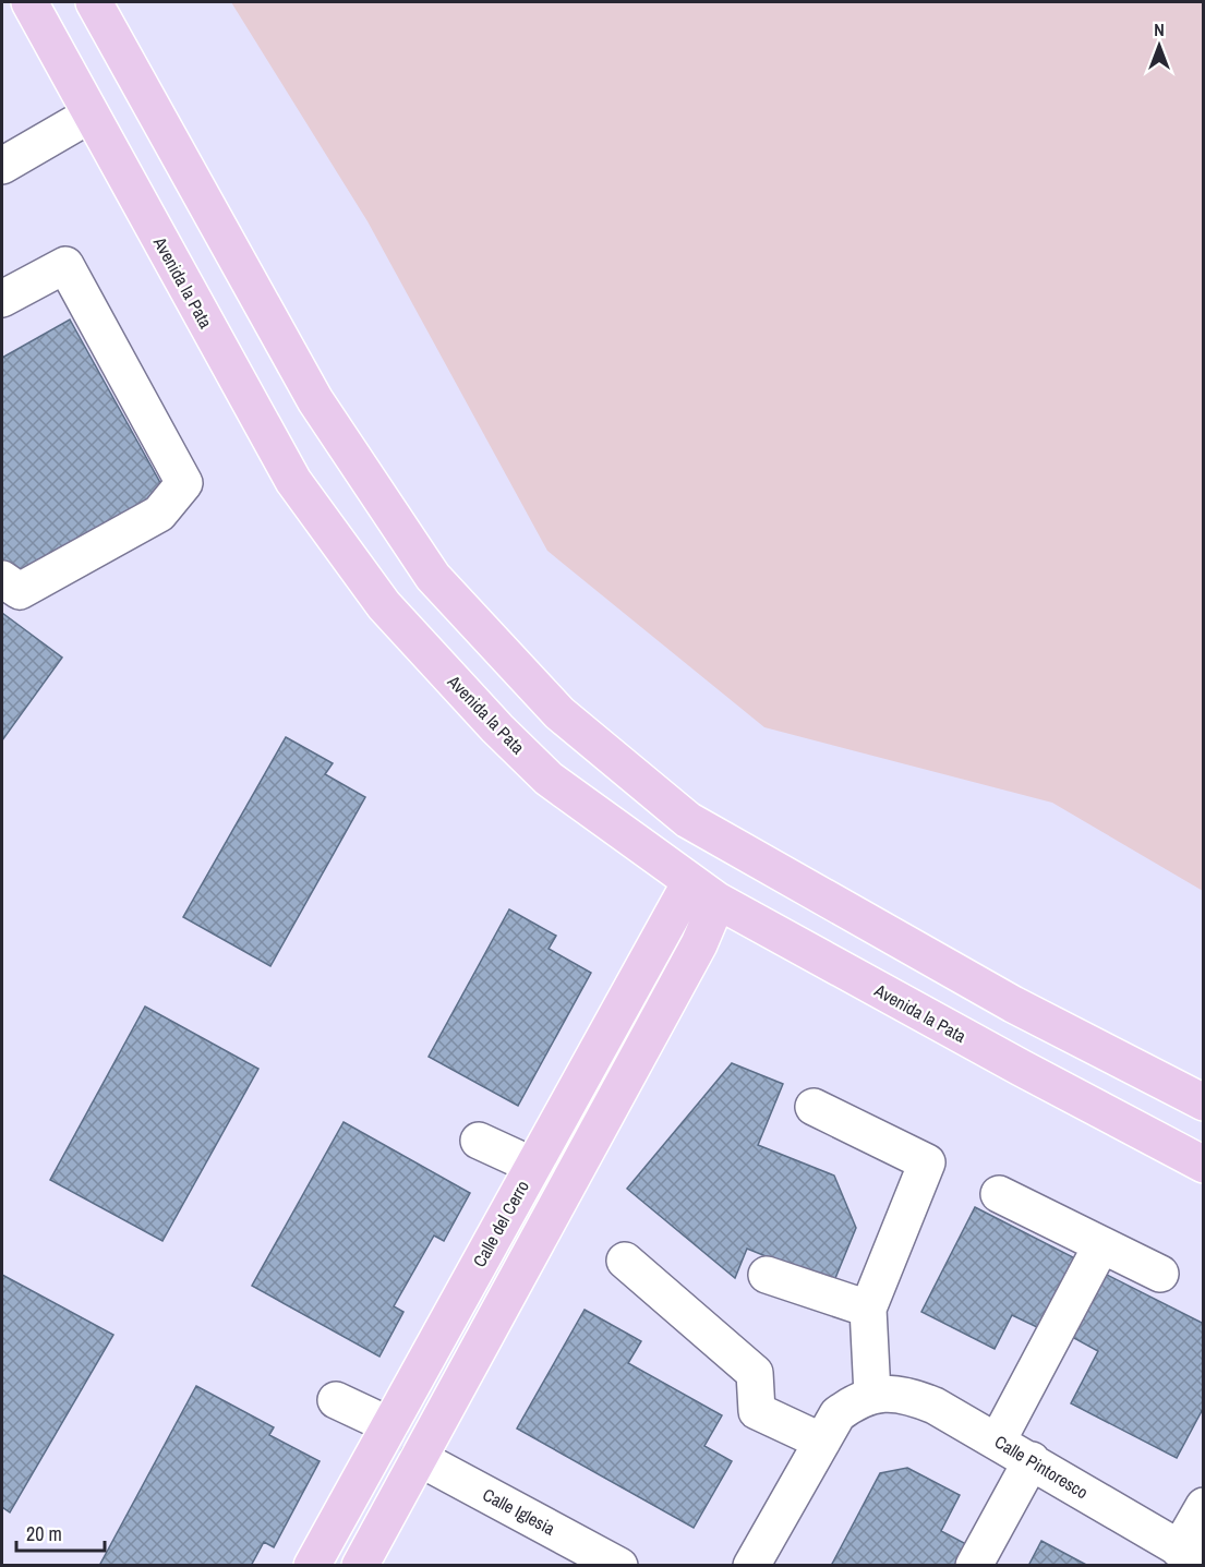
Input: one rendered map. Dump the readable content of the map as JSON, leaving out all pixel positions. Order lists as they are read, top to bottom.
{
  "streets": {
    "main road": ["Avenida la Pata", "Calle del Cerro"],
    "street": ["Calle Pintoresco", "Calle Iglesia"]
  },
  "crossings": [
    ["Avenida la Pata", "Calle del Cerro"]
  ],
  "scale_bar": "20 m",
  "north": "top"
}
